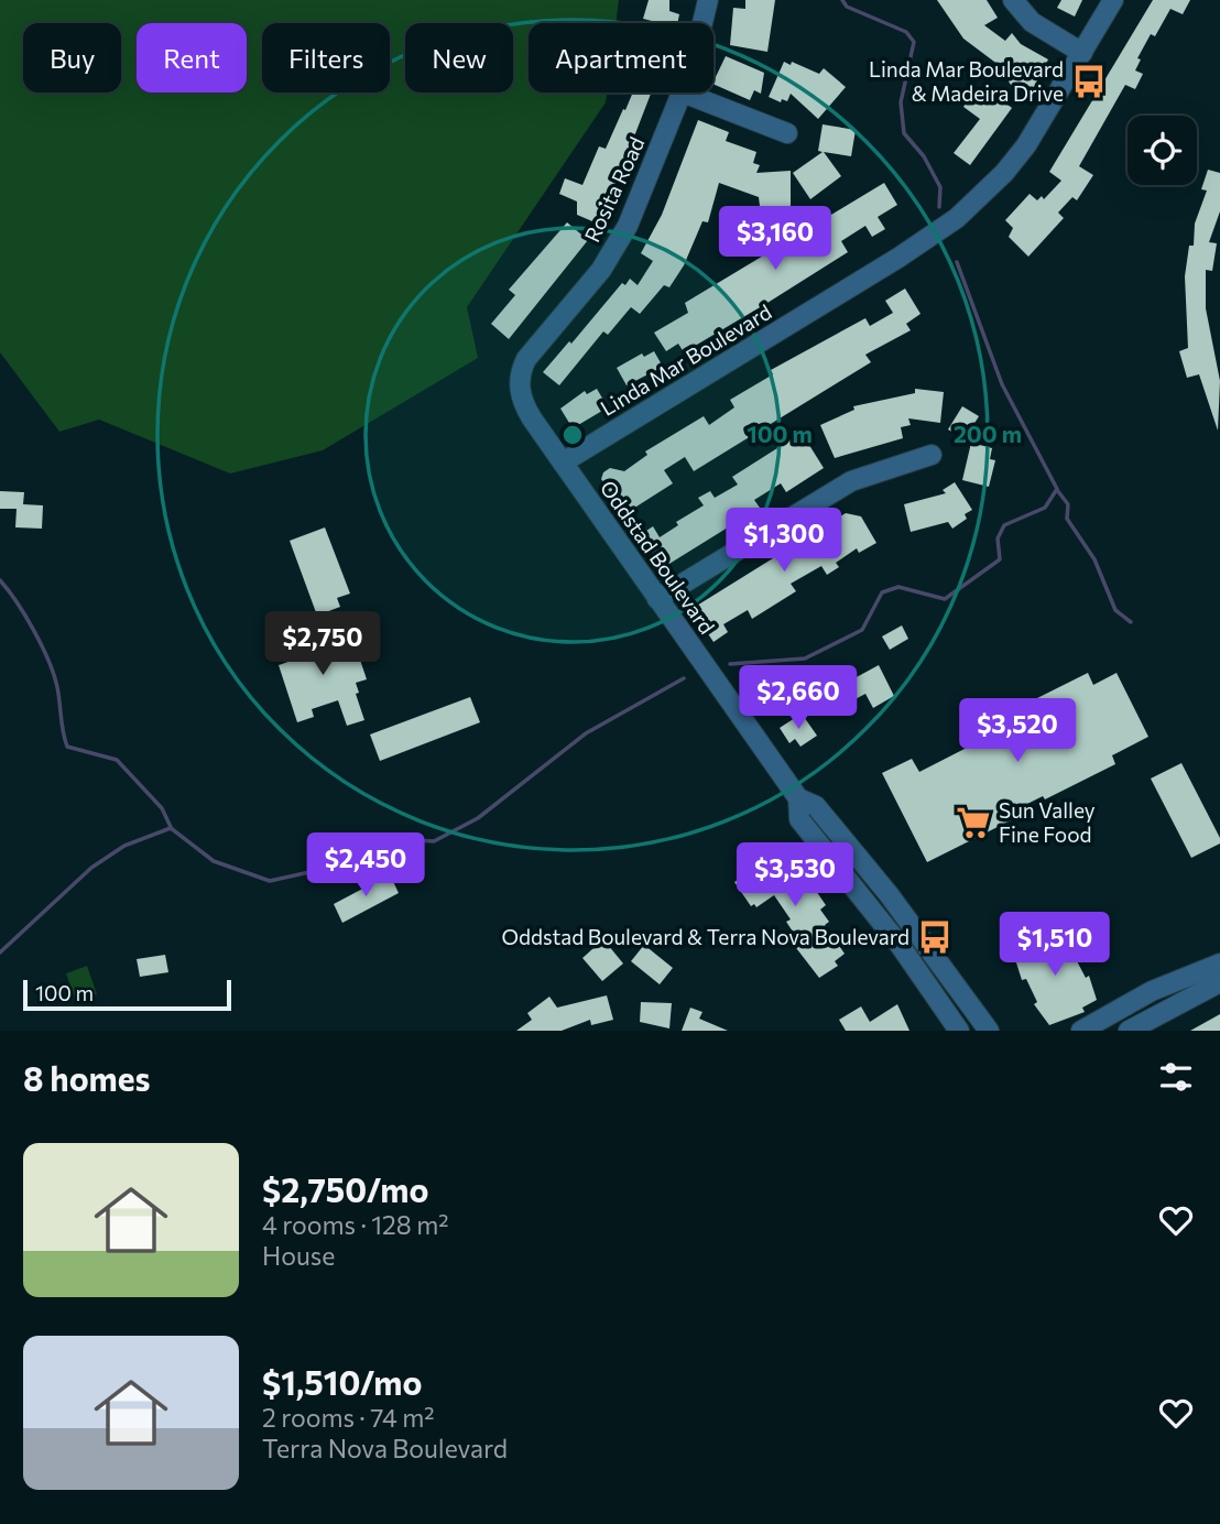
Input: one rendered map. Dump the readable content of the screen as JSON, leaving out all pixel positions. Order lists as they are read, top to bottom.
{
  "streets": {
    "street": ["Rosita Road", "Linda Mar Boulevard", "Oddstad Boulevard"]
  },
  "crossings": [
    ["Rosita Road", "Oddstad Boulevard"],
    ["Linda Mar Boulevard", "Oddstad Boulevard"]
  ],
  "places": {
    "bus stop": ["Linda Mar Boulevard & Madeira Drive", "Oddstad Boulevard & Terra Nova Boulevard"],
    "supermarket": ["Sun Valley Fine Food"]
  },
  "scale_bar": "100 m",
  "page": {
    "chip": [
      "Buy",
      "Rent",
      "Filters",
      "New",
      "Apartment"
    ],
    "price": [
      "$3,160",
      "$1,300",
      "$2,750",
      "$2,660",
      "$3,520",
      "$2,450",
      "$3,530",
      "$1,510"
    ],
    "scale": "100 m",
    "heading": "8 homes",
    "list": [
      {
        "name": "$2,750/mo",
        "note": "4 rooms · 128 m² · House"
      },
      {
        "name": "$1,510/mo",
        "note": "2 rooms · 74 m² · Terra Nova Boulevard"
      }
    ]
  },
  "rings": ["100 m", "200 m"]
}
